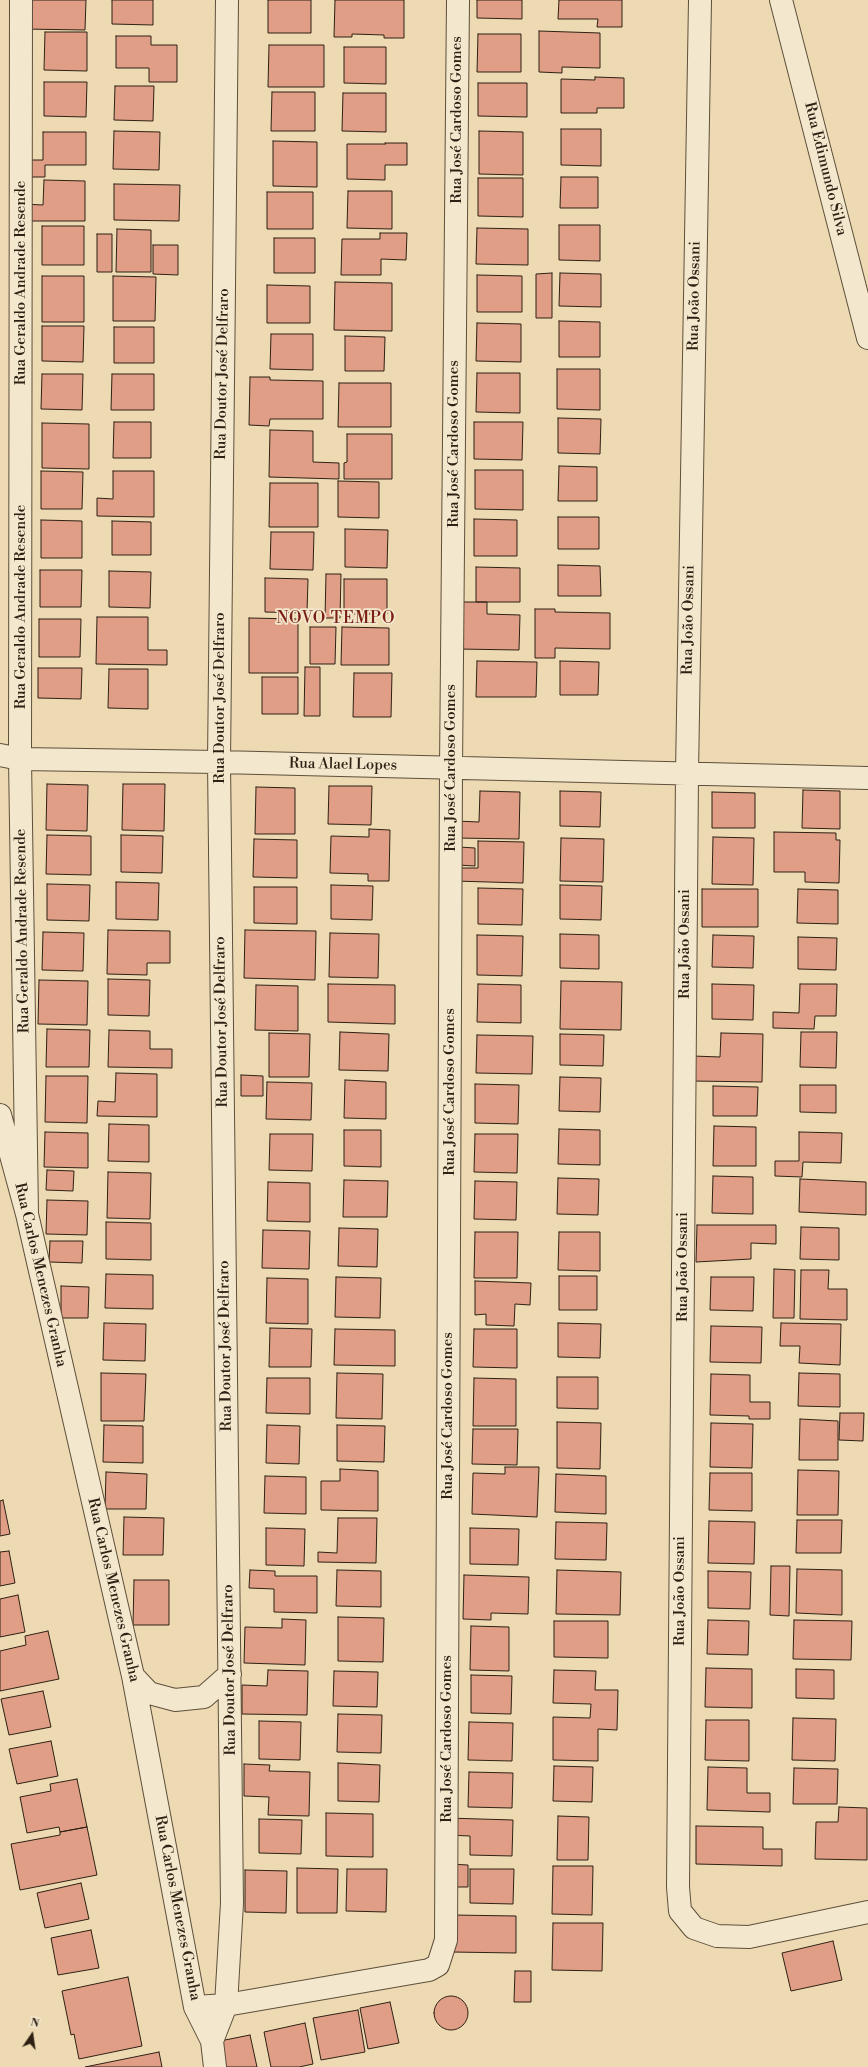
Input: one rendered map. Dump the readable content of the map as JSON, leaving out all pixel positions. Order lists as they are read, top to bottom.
{
  "streets": {
    "street": [
      "Rua José Cardoso Gomes",
      "Rua Edimundo Silva",
      "Rua Geraldo Andrade Resende",
      "Rua João Ossani",
      "Rua Doutor José Delfraro",
      "Rua Alael Lopes",
      "Rua Carlos Menezes Granha"
    ]
  },
  "crossings": [
    ["Rua José Cardoso Gomes", "Rua Doutor José Delfraro"],
    ["Rua José Cardoso Gomes", "Rua Alael Lopes"],
    ["Rua José Cardoso Gomes", "Rua Carlos Menezes Granha"],
    ["Rua Geraldo Andrade Resende", "Rua Alael Lopes"],
    ["Rua Geraldo Andrade Resende", "Rua Carlos Menezes Granha"],
    ["Rua João Ossani", "Rua Alael Lopes"],
    ["Rua Doutor José Delfraro", "Rua Alael Lopes"],
    ["Rua Doutor José Delfraro", "Rua Carlos Menezes Granha"]
  ],
  "districts": ["NOVO TEMPO"],
  "north": "top"
}
